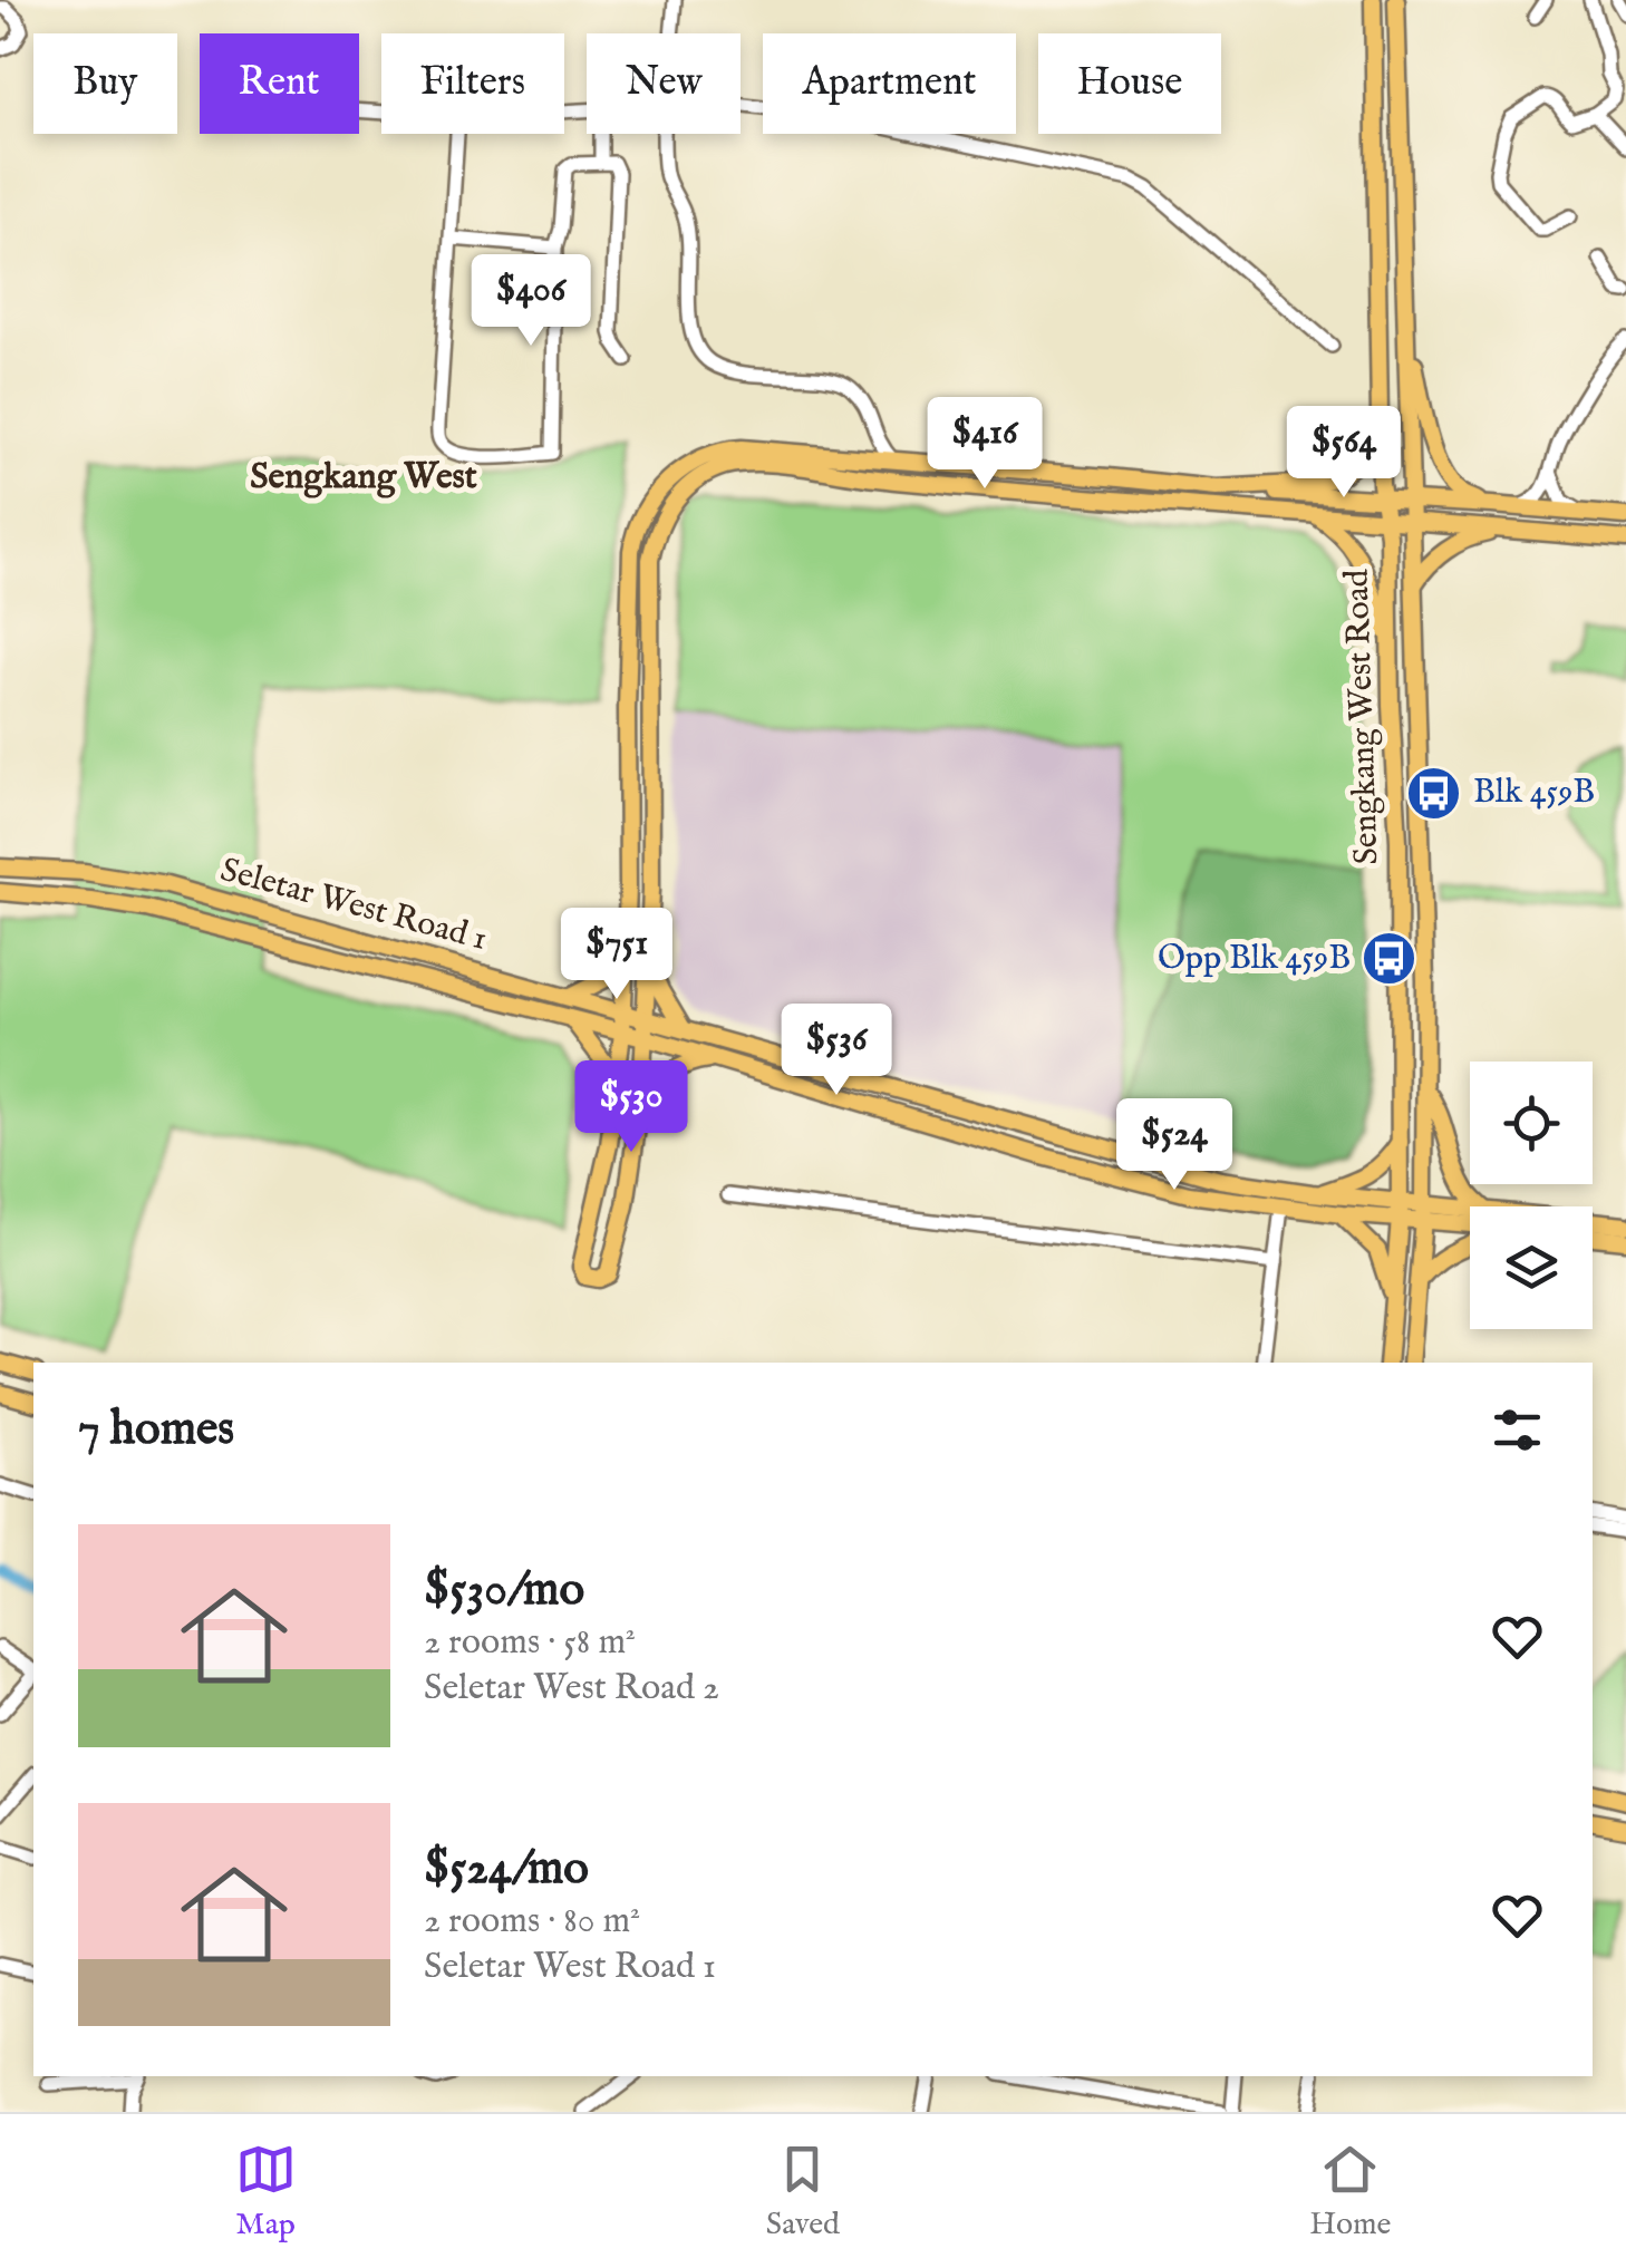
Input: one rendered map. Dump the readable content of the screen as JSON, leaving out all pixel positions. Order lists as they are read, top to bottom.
{
  "streets": {
    "main road": ["Sengkang West Road", "Seletar West Road 1"]
  },
  "crossings": [
    ["Sengkang West Road", "Seletar West Road 1"]
  ],
  "districts": ["Sengkang West"],
  "places": {
    "bus stop": ["Blk 459B", "Opp Blk 459B"]
  },
  "page": {
    "chip": [
      "Buy",
      "Rent",
      "Filters",
      "New",
      "Apartment",
      "House"
    ],
    "price": [
      "$406",
      "$416",
      "$564",
      "$751",
      "$536",
      "$530",
      "$524"
    ],
    "heading": "7 homes",
    "list": [
      {
        "name": "$530/mo",
        "note": "2 rooms · 58 m² · Seletar West Road 2"
      },
      {
        "name": "$524/mo",
        "note": "2 rooms · 80 m² · Seletar West Road 1"
      }
    ],
    "tabs": ["Map", "Saved", "Home"]
  }
}
